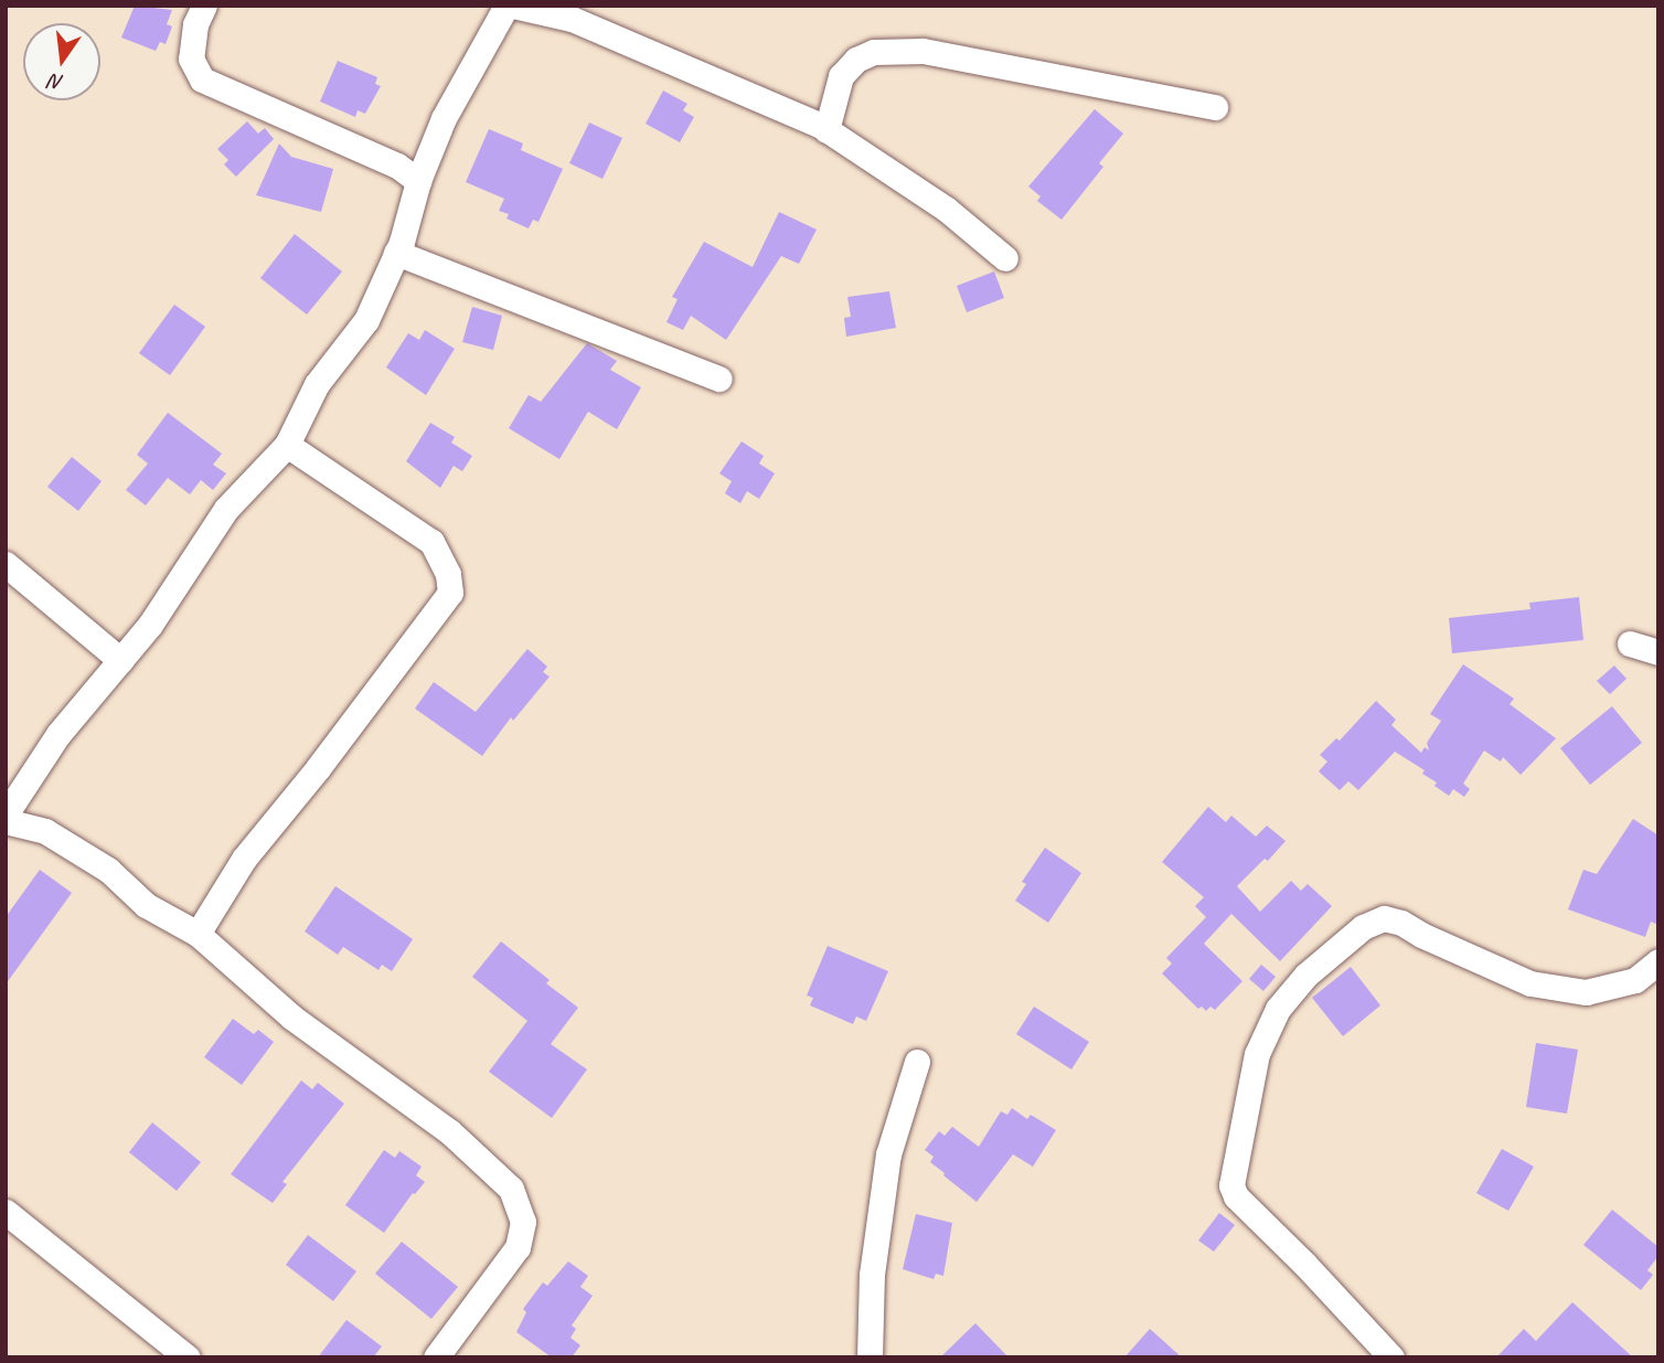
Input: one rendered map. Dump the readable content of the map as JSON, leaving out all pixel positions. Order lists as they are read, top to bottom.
{
  "north": "bottom"
}
